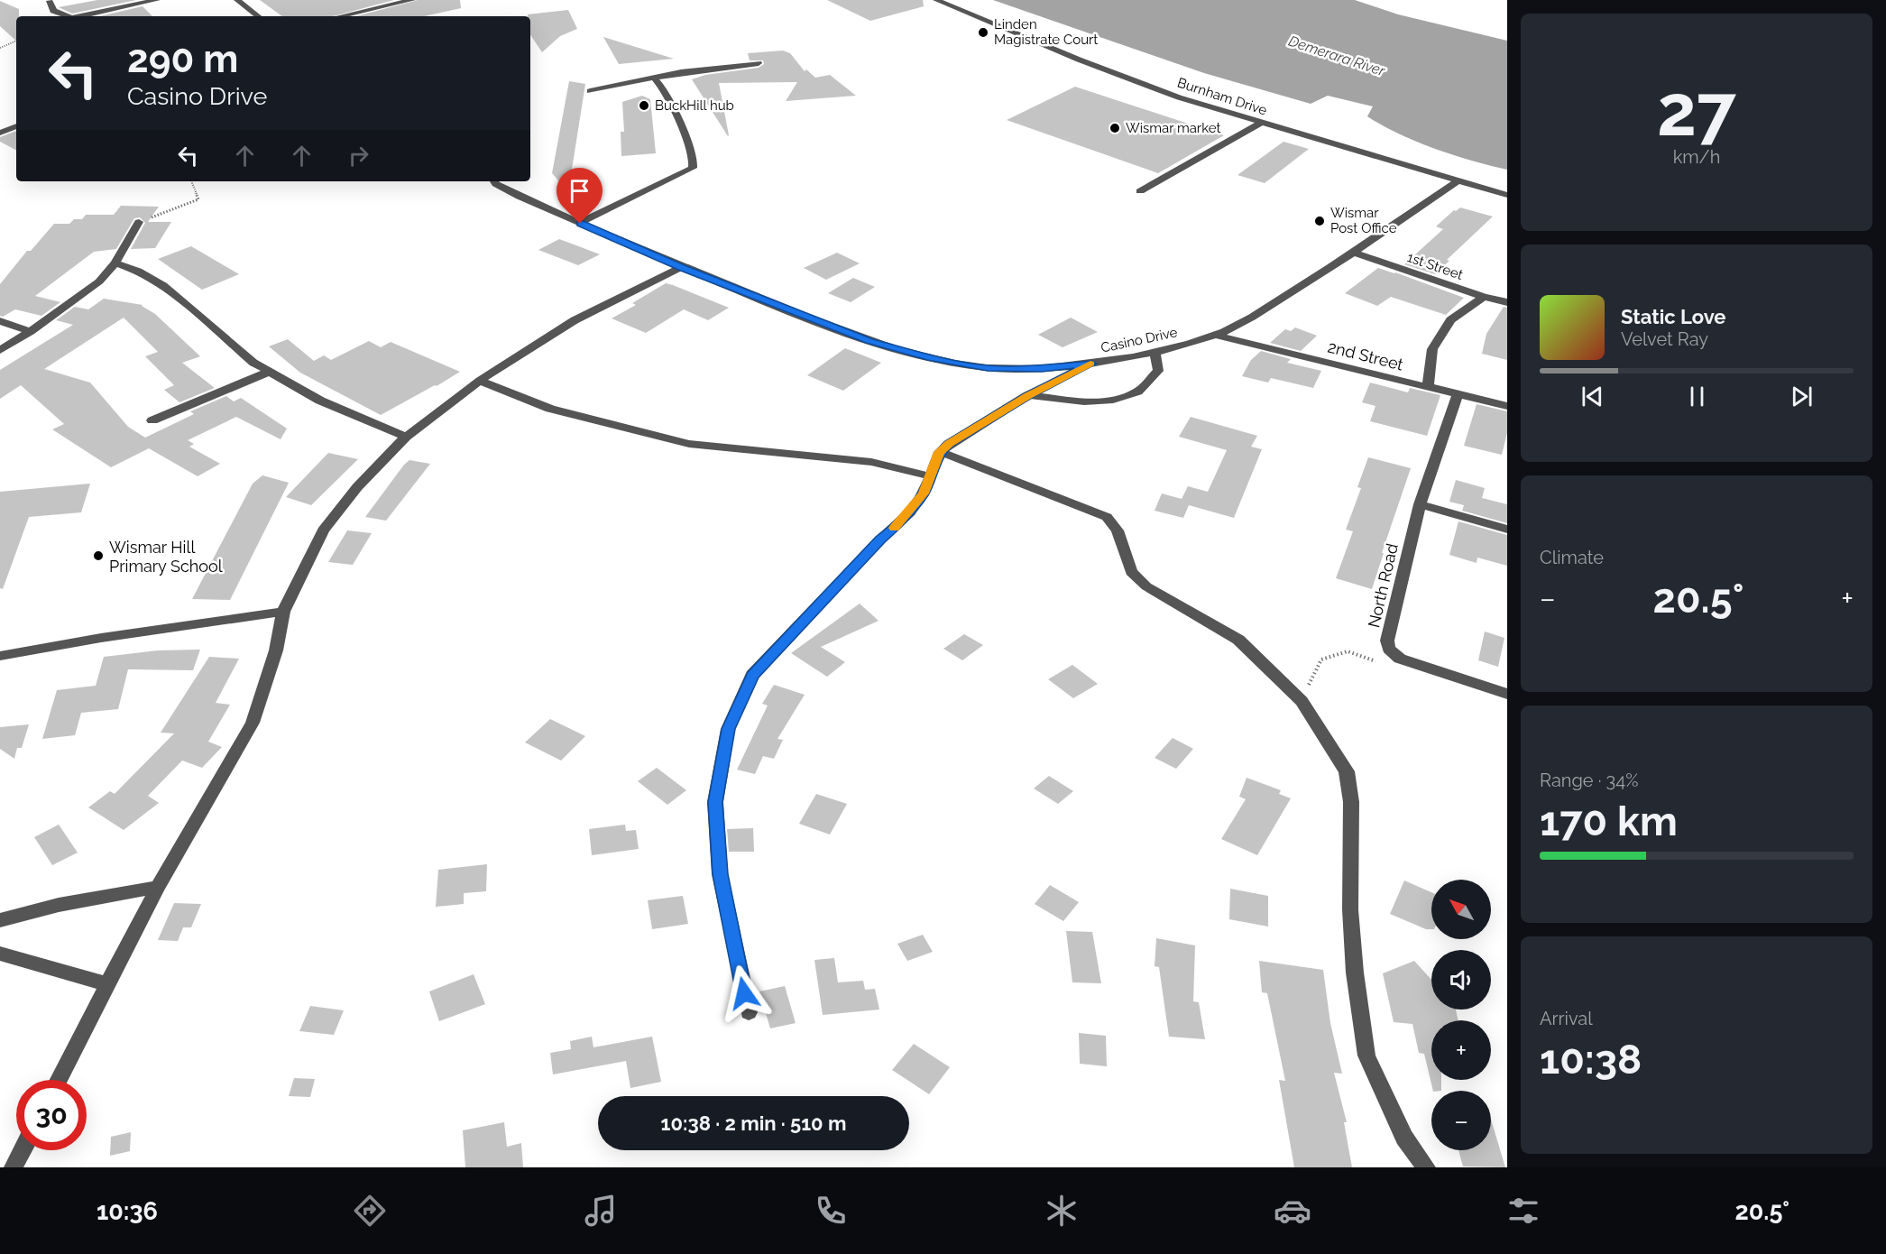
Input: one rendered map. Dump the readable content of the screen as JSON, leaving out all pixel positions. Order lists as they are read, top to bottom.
{
  "streets": {
    "street": [
      "Burnham Drive",
      "1st Street",
      "Casino Drive",
      "2nd Street",
      "North Road"
    ]
  },
  "crossings": [
    ["Burnham Drive", "Casino Drive"],
    ["1st Street", "Casino Drive"],
    ["Casino Drive", "2nd Street"],
    ["2nd Street", "North Road"]
  ],
  "water": ["Demerara River"],
  "places": [
    "Linden Magistrate Court",
    "BuckHill hub",
    "Wismar market",
    "Wismar Post Office",
    "Wismar Hill Primary School"
  ],
  "north": "top left",
  "page": {
    "tile": [
      ["27", "km/h"],
      "Climate",
      ["Range · 34%", "170 km"],
      ["Arrival", "10:38"]
    ],
    "turn": ["290 m", "Casino Drive"],
    "song": ["Static Love", "Velvet Ray"],
    "heat": ["−", "20.5°", "+"],
    "map_buttons": ["+", "−"],
    "limit": "30",
    "trip": "10:38 · 2 min · 510 m",
    "tabs": ["10:36", "20.5°"]
  }
}
